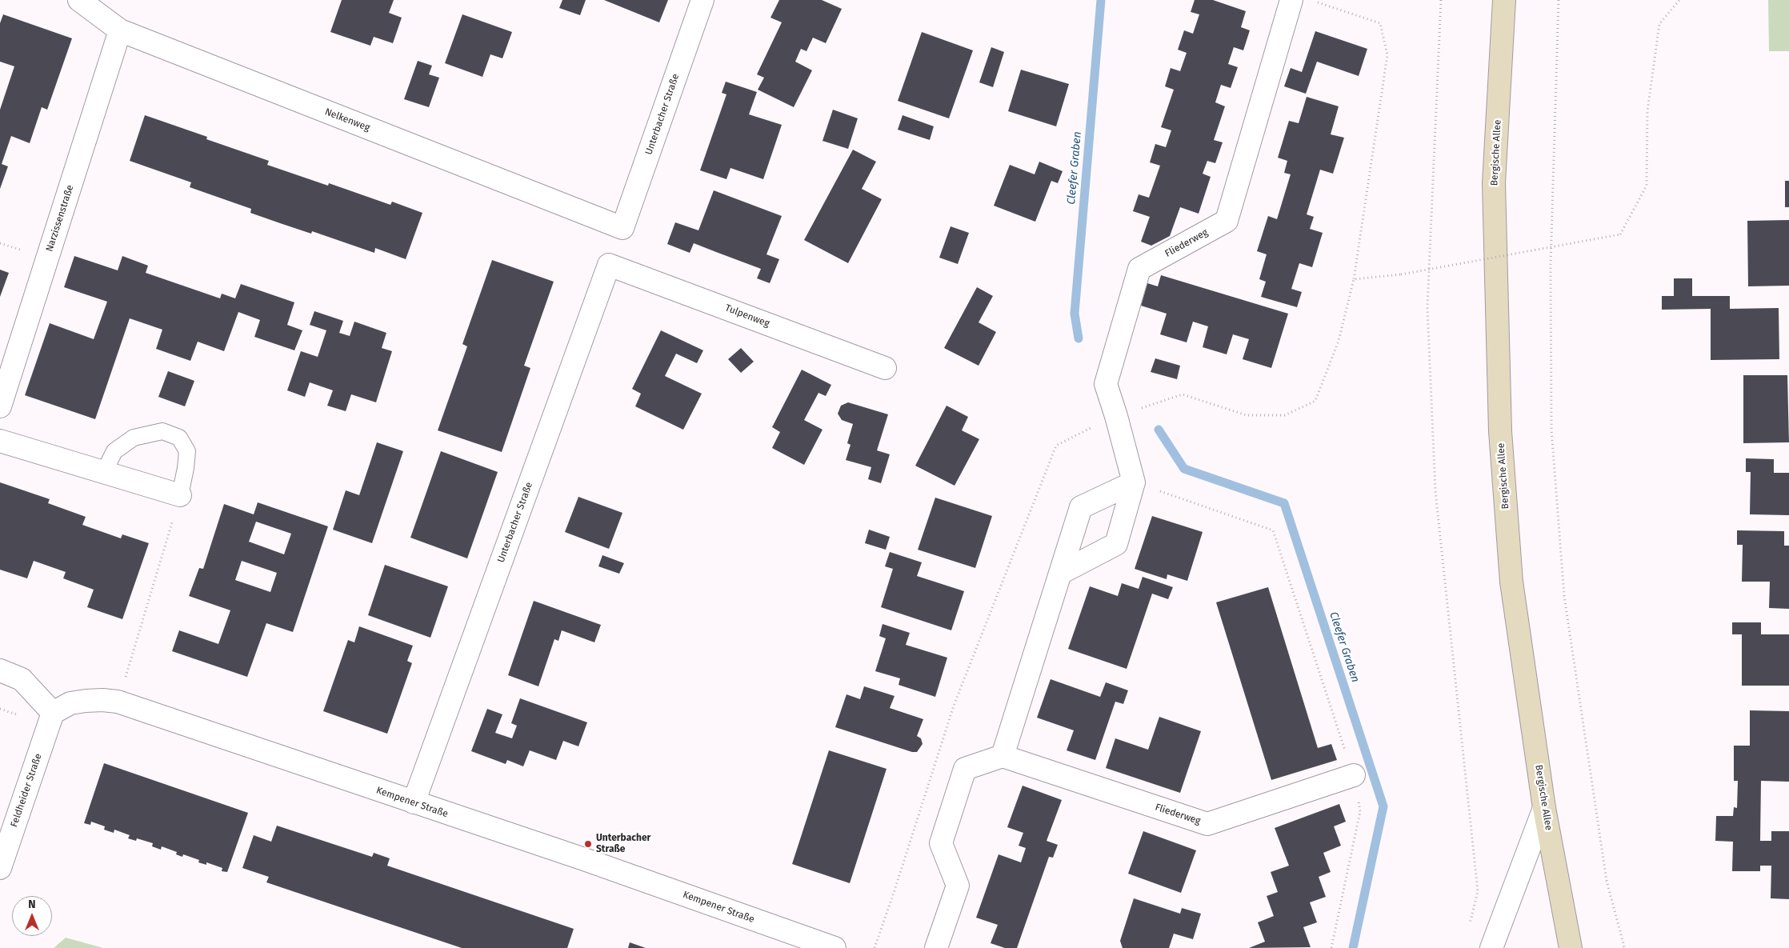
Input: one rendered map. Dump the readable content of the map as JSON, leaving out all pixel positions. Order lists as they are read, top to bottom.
{
  "streets": {
    "main road": ["Bergische Allee"],
    "street": [
      "Unterbacher Straße",
      "Nelkenweg",
      "Narzissenstraße",
      "Fliederweg",
      "Tulpenweg",
      "Feldheider Straße",
      "Kempener Straße"
    ]
  },
  "crossings": [
    ["Unterbacher Straße", "Nelkenweg"],
    ["Unterbacher Straße", "Tulpenweg"],
    ["Unterbacher Straße", "Kempener Straße"],
    ["Nelkenweg", "Narzissenstraße"],
    ["Feldheider Straße", "Kempener Straße"]
  ],
  "water": ["Cleefer Graben"],
  "places": ["Unterbacher Straße"],
  "north": "top"
}
